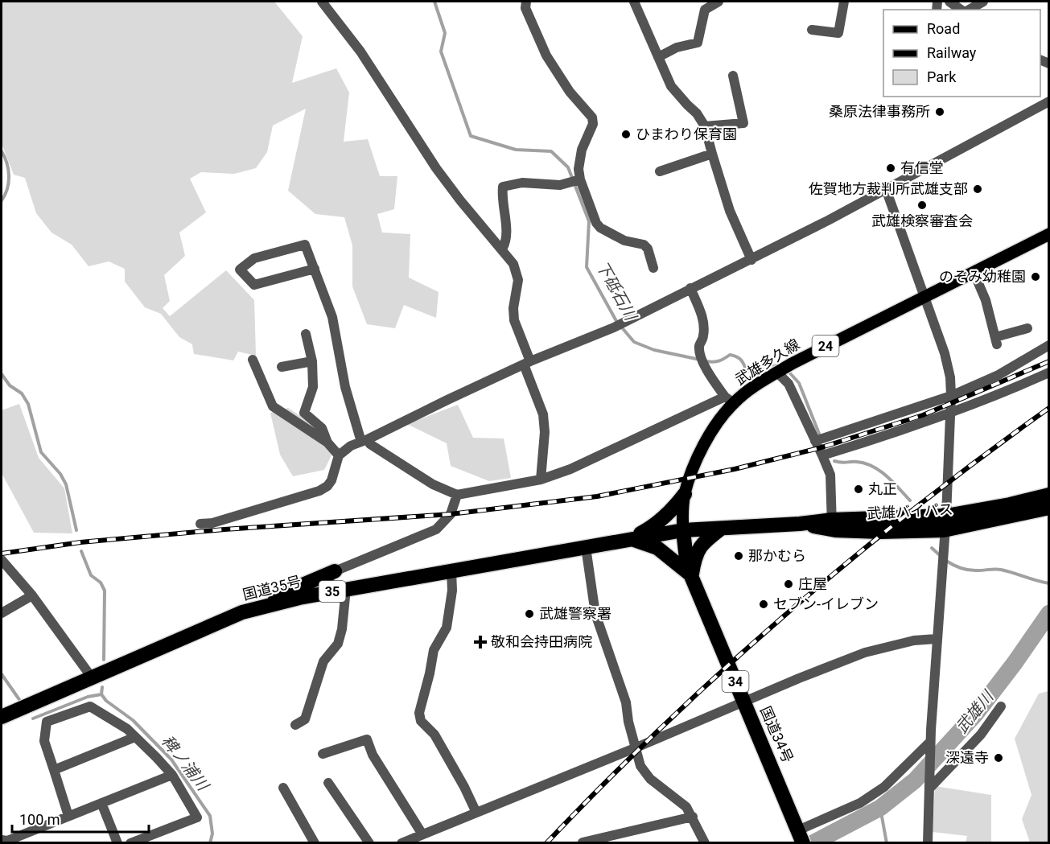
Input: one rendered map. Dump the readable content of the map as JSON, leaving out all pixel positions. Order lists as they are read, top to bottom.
{
  "streets": {
    "highway": [
      "武雄バイパス",
      "国道35号",
      "35",
      "34",
      "国道34号"
    ],
    "main road": ["24", "武雄多久線"]
  },
  "crossings": [
    ["武雄多久線", "武雄バイパス"],
    ["武雄多久線", "国道35号"],
    ["武雄多久線", "国道34号"],
    ["武雄バイパス", "国道35号"],
    ["武雄バイパス", "国道34号"],
    ["国道35号", "国道34号"]
  ],
  "water": ["下砥石川", "武雄川", "稗ノ浦川"],
  "places": {
    "other": [
      "桑原法律事務所",
      "ひまわり保育園",
      "有信堂",
      "佐賀地方裁判所武雄支部",
      "武雄検察審査会",
      "のぞみ幼稚園",
      "丸正",
      "那かむら",
      "庄屋",
      "セブン-イレブン",
      "武雄警察署",
      "深遠寺"
    ],
    "health": ["敬和会持田病院"]
  },
  "legend": ["Road", "Railway", "Park"],
  "scale_bar": "100 m"
}
